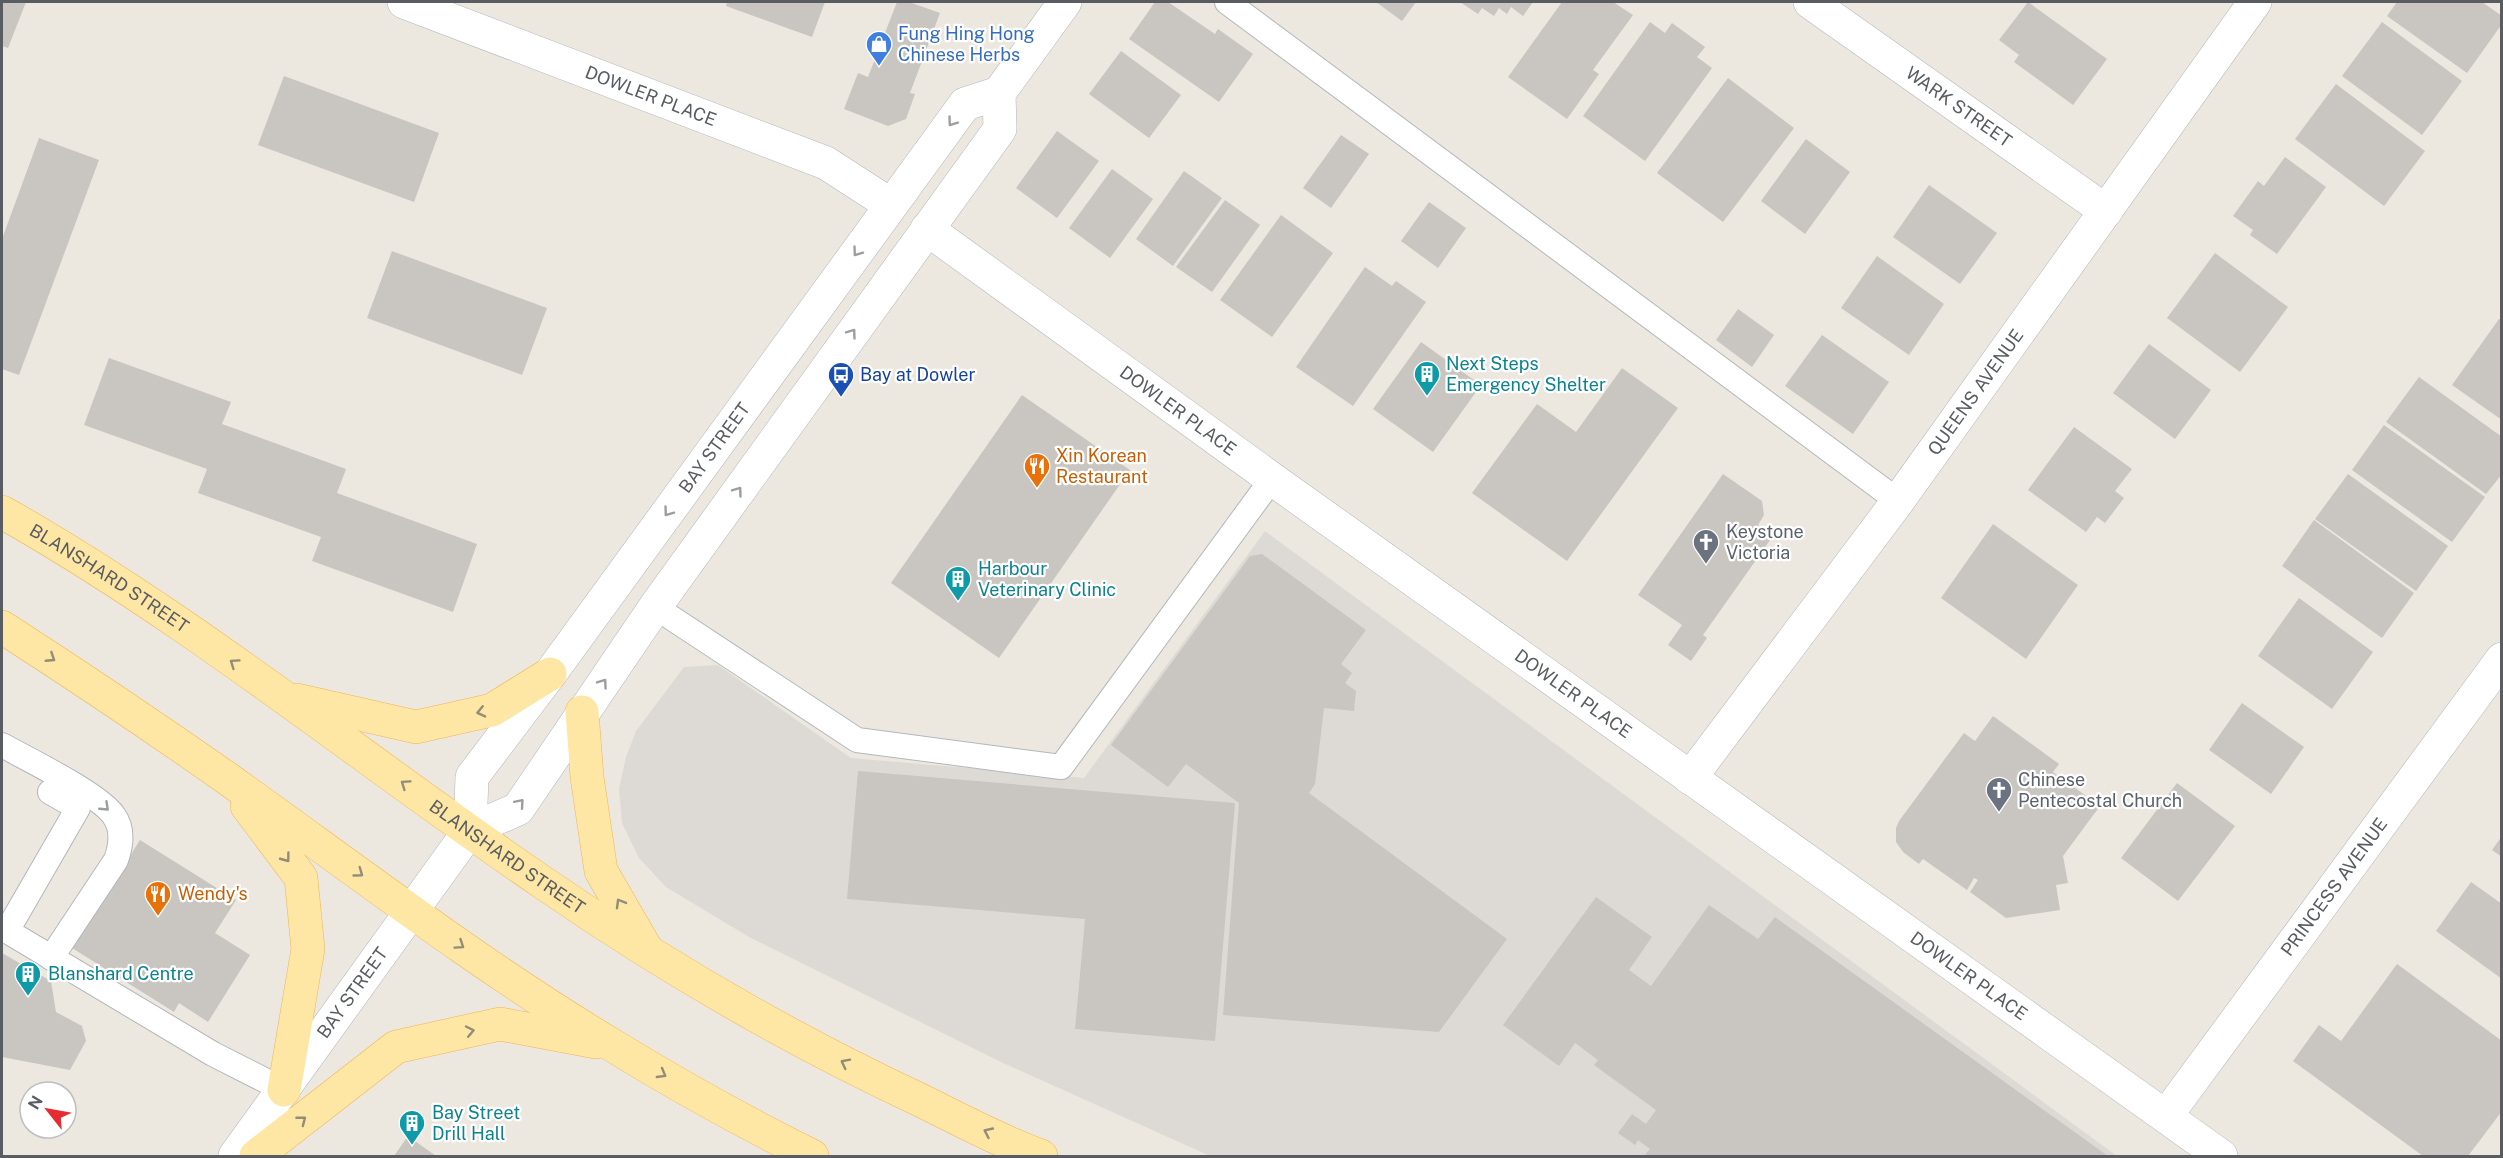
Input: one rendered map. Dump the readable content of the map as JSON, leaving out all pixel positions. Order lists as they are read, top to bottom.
{
  "streets": {
    "main road": ["BLANSHARD STREET"],
    "street": [
      "DOWLER PLACE",
      "WARK STREET",
      "QUEENS AVENUE",
      "BAY STREET",
      "PRINCESS AVENUE"
    ]
  },
  "crossings": [
    ["DOWLER PLACE", "QUEENS AVENUE"],
    ["DOWLER PLACE", "BAY STREET"],
    ["DOWLER PLACE", "PRINCESS AVENUE"],
    ["WARK STREET", "QUEENS AVENUE"],
    ["BAY STREET", "BLANSHARD STREET"]
  ],
  "places": {
    "shop": ["Fung Hing Hong Chinese Herbs"],
    "building": [
      "Next Steps Emergency Shelter",
      "Harbour Veterinary Clinic",
      "Blanshard Centre",
      "Bay Street Drill Hall"
    ],
    "bus stop": ["Bay at Dowler"],
    "restaurant": ["Xin Korean Restaurant", "Wendy's"],
    "church": ["Keystone Victoria", "Chinese Pentecostal Church"]
  },
  "north": "top left"
}
